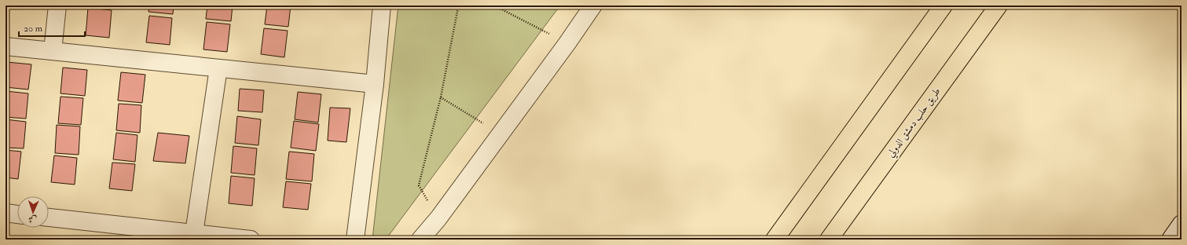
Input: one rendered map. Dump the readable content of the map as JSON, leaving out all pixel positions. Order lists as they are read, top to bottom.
{
  "streets": {
    "highway": ["طريق حلب دمشق الدولي"]
  },
  "scale_bar": "20 m",
  "north": "bottom"
}
